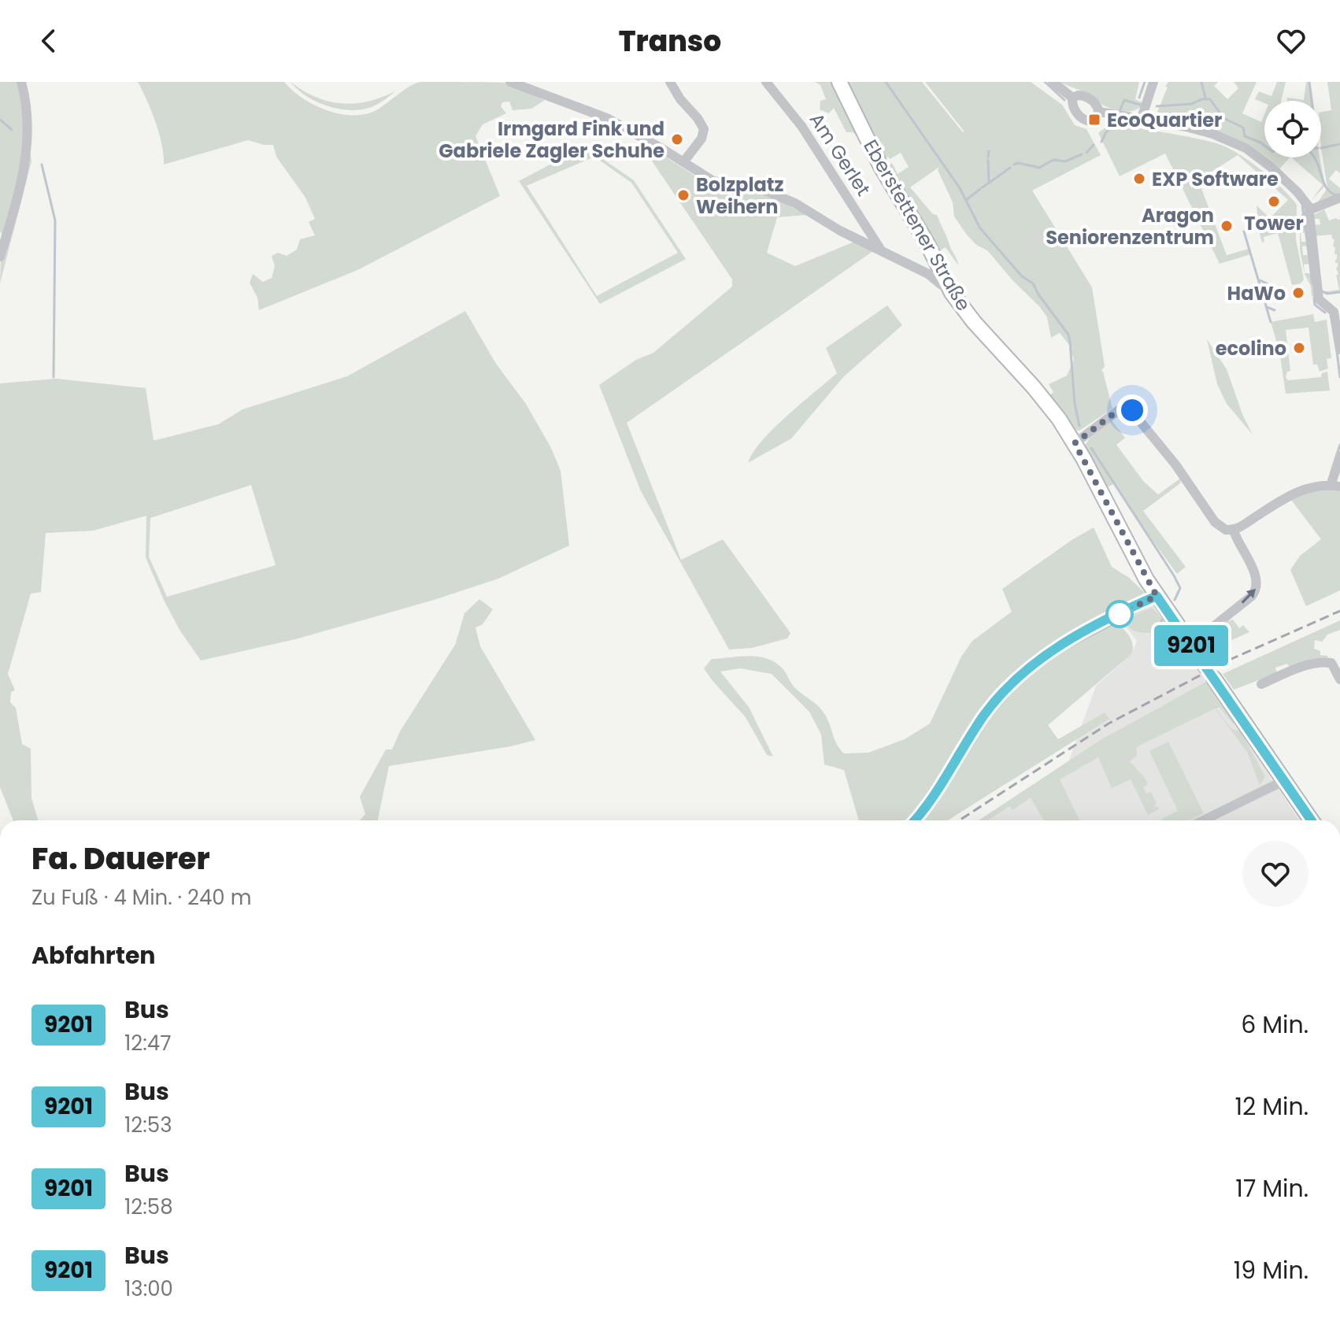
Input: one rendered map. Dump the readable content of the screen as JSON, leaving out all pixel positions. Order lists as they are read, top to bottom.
{
  "streets": {
    "main road": ["Eberstettener Straße"],
    "street": ["Am Gerlet"]
  },
  "places": {
    "transit": ["EcoQuartier"],
    "other": [
      "Irmgard Fink und Gabriele Zagler Schuhe",
      "EXP Software",
      "Bolzplatz Weihern",
      "Tower",
      "Aragon Seniorenzentrum",
      "HaWo",
      "ecolino"
    ]
  },
  "lines": ["bus line 9201"],
  "page": {
    "header": "Transo",
    "on_map": "9201",
    "heading": [
      ["Fa. Dauerer", "Zu Fuß · 4 Min. · 240 m"],
      "Abfahrten"
    ],
    "list": [
      {
        "mark": "9201",
        "name": "Bus",
        "note": "12:47",
        "value": "6 Min."
      },
      {
        "mark": "9201",
        "name": "Bus",
        "note": "12:53",
        "value": "12 Min."
      },
      {
        "mark": "9201",
        "name": "Bus",
        "note": "12:58",
        "value": "17 Min."
      },
      {
        "mark": "9201",
        "name": "Bus",
        "note": "13:00",
        "value": "19 Min."
      }
    ]
  }
}
